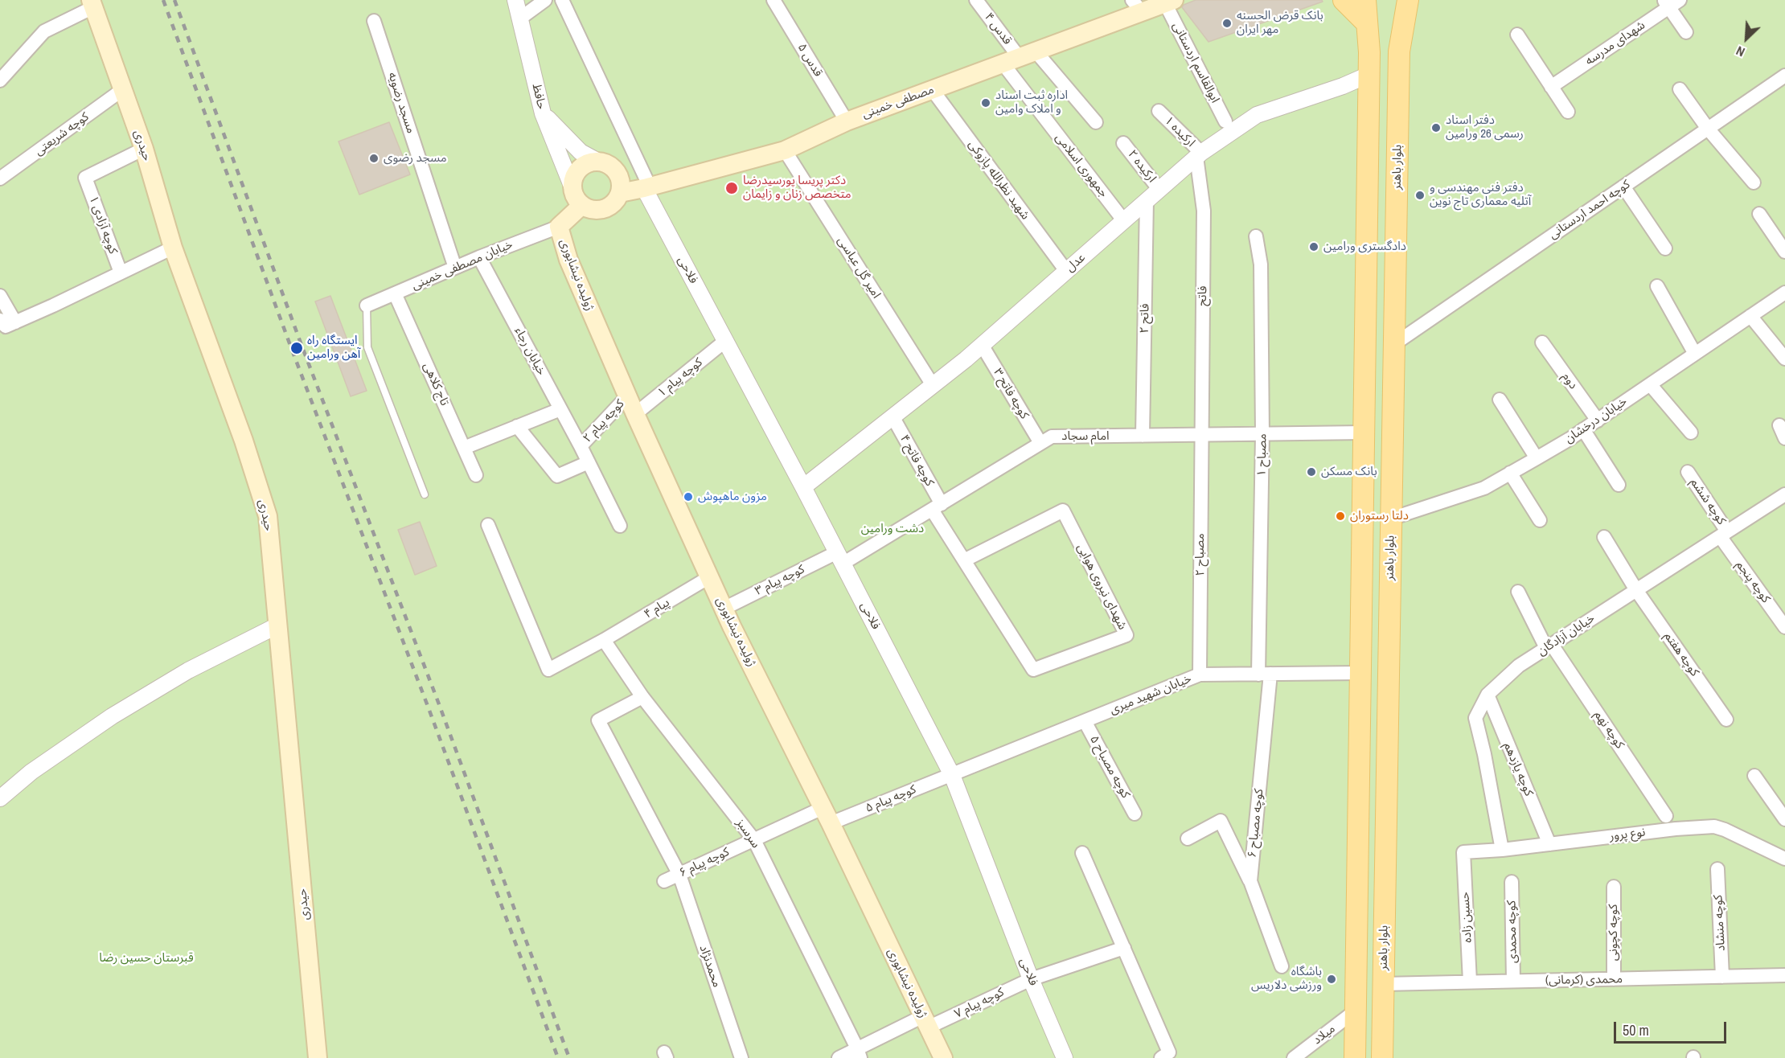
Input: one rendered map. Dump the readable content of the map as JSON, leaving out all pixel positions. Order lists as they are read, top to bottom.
{
  "streets": {
    "main road": [
      "مصطفی خمینی",
      "حیدری",
      "بلوار باهنر",
      "ژولیده نیشابوری"
    ],
    "street": [
      "قدس ۴",
      "شهدای مدرسه",
      "قدس ۵",
      "ابوالقاسم اردستانی",
      "حافظ",
      "مسجد رضویه",
      "ارکیده ۱",
      "کوچه شریعتی",
      "جمهوری اسلامی",
      "ارکیده ۲",
      "شهید نظرالله پازوکی",
      "کوچه احمد اردستانی",
      "کوچه آزادی ۱",
      "عدل",
      "خیابان مصطفی خمینی",
      "امیر گل عباسی",
      "فلاحی",
      "فاتح",
      "فاتح ۲",
      "خیابان رجاء",
      "کوچه پیام ۱",
      "دوم",
      "تاج کلاهی",
      "کوچه فاتح ۳",
      "خیابان درخشان",
      "کوچه پیام ۲",
      "امام سجاد",
      "مصباح ۱",
      "کوچه فاتح ۴",
      "کوچه ششم",
      "مصباح ۲",
      "کوچه پیام ۳",
      "کوچه پنجم",
      "شهدای نیروی هوایی",
      "پیام ۴",
      "خیابان آزادگان",
      "کوچه هفتم",
      "خیابان شهید میری",
      "کوچه نهم",
      "کوچه مصباح ۵",
      "کوچه یازدهم",
      "کوچه پیام ۵",
      "کوچه مصباح ۶",
      "سرسبز",
      "نوع پرور",
      "کوچه پیام ۶",
      "حسین زاده",
      "کوچه منشاد",
      "کوچه محمدی",
      "کوچه کچونی",
      "محمدنژاد",
      "محمدی (کرمانی)",
      "کوچه پیام ۷",
      "میلاد"
    ]
  },
  "crossings": [
    ["قدس ۴", "مصطفی خمینی"],
    ["قدس ۴", "جمهوری اسلامی"],
    ["قدس ۵", "مصطفی خمینی"],
    ["ابوالقاسم اردستانی", "مصطفی خمینی"],
    ["حافظ", "مصطفی خمینی"],
    ["حافظ", "ژولیده نیشابوری"],
    ["مصطفی خمینی", "جمهوری اسلامی"],
    ["مصطفی خمینی", "شهید نظرالله پازوکی"],
    ["مصطفی خمینی", "امیر گل عباسی"],
    ["مصطفی خمینی", "فلاحی"],
    ["مصطفی خمینی", "ژولیده نیشابوری"],
    ["مسجد رضویه", "خیابان مصطفی خمینی"],
    ["ارکیده ۱", "عدل"],
    ["ارکیده ۱", "فاتح"],
    ["کوچه شریعتی", "حیدری"],
    ["حیدری", "کوچه آزادی ۱"],
    ["جمهوری اسلامی", "عدل"],
    ["ارکیده ۲", "عدل"],
    ["بلوار باهنر", "کوچه احمد اردستانی"],
    ["بلوار باهنر", "خیابان درخشان"],
    ["بلوار باهنر", "محمدی (کرمانی)"],
    ["شهید نظرالله پازوکی", "عدل"],
    ["عدل", "امیر گل عباسی"],
    ["عدل", "فلاحی"],
    ["عدل", "فاتح"],
    ["عدل", "فاتح ۲"],
    ["عدل", "کوچه فاتح ۳"],
    ["عدل", "کوچه فاتح ۴"],
    ["خیابان مصطفی خمینی", "ژولیده نیشابوری"],
    ["خیابان مصطفی خمینی", "خیابان رجاء"],
    ["خیابان مصطفی خمینی", "تاج کلاهی"],
    ["فلاحی", "کوچه پیام ۱"],
    ["فلاحی", "امام سجاد"],
    ["فلاحی", "کوچه پیام ۳"],
    ["فلاحی", "خیابان شهید میری"],
    ["فلاحی", "کوچه پیام ۵"],
    ["فلاحی", "کوچه پیام ۷"],
    ["ژولیده نیشابوری", "کوچه پیام ۱"],
    ["ژولیده نیشابوری", "کوچه پیام ۲"],
    ["ژولیده نیشابوری", "کوچه پیام ۳"],
    ["ژولیده نیشابوری", "پیام ۴"],
    ["ژولیده نیشابوری", "کوچه پیام ۵"],
    ["ژولیده نیشابوری", "کوچه پیام ۶"],
    ["ژولیده نیشابوری", "کوچه پیام ۷"],
    ["فاتح", "امام سجاد"],
    ["فاتح", "مصباح ۲"],
    ["فاتح ۲", "امام سجاد"],
    ["خیابان رجاء", "کوچه پیام ۲"],
    ["دوم", "خیابان درخشان"],
    ["کوچه فاتح ۳", "امام سجاد"],
    ["امام سجاد", "مصباح ۱"],
    ["امام سجاد", "کوچه فاتح ۴"],
    ["امام سجاد", "مصباح ۲"],
    ["امام سجاد", "کوچه پیام ۳"],
    ["امام سجاد", "شهدای نیروی هوایی"],
    ["مصباح ۱", "خیابان شهید میری"],
    ["مصباح ۱", "کوچه مصباح ۶"],
    ["کوچه فاتح ۴", "شهدای نیروی هوایی"],
    ["کوچه ششم", "کوچه پنجم"],
    ["کوچه ششم", "خیابان آزادگان"],
    ["مصباح ۲", "خیابان شهید میری"],
    ["کوچه پنجم", "خیابان آزادگان"],
    ["پیام ۴", "سرسبز"],
    ["خیابان آزادگان", "کوچه هفتم"],
    ["خیابان آزادگان", "کوچه نهم"],
    ["خیابان آزادگان", "کوچه یازدهم"],
    ["خیابان آزادگان", "نوع پرور"],
    ["خیابان شهید میری", "کوچه مصباح ۵"],
    ["خیابان شهید میری", "کوچه پیام ۵"],
    ["خیابان شهید میری", "کوچه مصباح ۶"],
    ["کوچه یازدهم", "نوع پرور"],
    ["کوچه پیام ۵", "کوچه پیام ۶"],
    ["سرسبز", "کوچه پیام ۶"],
    ["سرسبز", "محمدنژاد"],
    ["سرسبز", "کوچه پیام ۷"],
    ["نوع پرور", "حسین زاده"],
    ["کوچه پیام ۶", "محمدنژاد"],
    ["حسین زاده", "محمدی (کرمانی)"],
    ["کوچه منشاد", "محمدی (کرمانی)"],
    ["کوچه محمدی", "محمدی (کرمانی)"],
    ["کوچه کچونی", "محمدی (کرمانی)"]
  ],
  "parks": ["دشت ورامین", "قبرستان حسین رضا"],
  "places": [
    "بانک قرض الحسنه مهر ایران",
    "اداره ثبت اسناد و املاک وامین",
    "دفتر اسناد رسمی 26 ورامین",
    "مسجد رضوی",
    "دکتر پریسا پورسیدرضا متخصص زنان و زایمان",
    "دفتر فنی مهندسی و آتلیه معماری تاج نوین",
    "دادگستری ورامین",
    "ایستگاه راه آهن ورامین",
    "بانک مسکن",
    "مزون ماهپوش",
    "دلتا رستوران",
    "باشگاه ورزشی دلاریس"
  ],
  "scale_bar": "50 m",
  "north": "bottom left"
}
